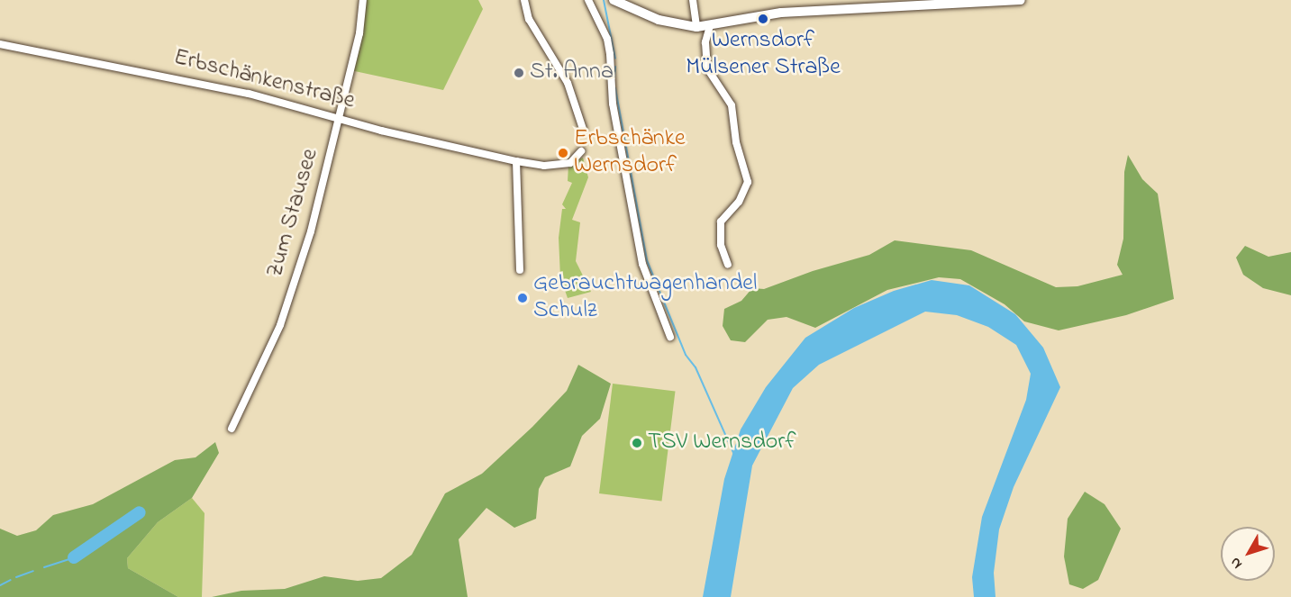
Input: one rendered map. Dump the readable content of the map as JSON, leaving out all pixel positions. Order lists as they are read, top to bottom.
{
  "streets": {
    "street": ["Erbschänkenstraße", "Zum Stausee"]
  },
  "crossings": [
    ["Erbschänkenstraße", "Zum Stausee"]
  ],
  "places": [
    "Wernsdorf Mülsener Straße",
    "St. Anna",
    "Erbschänke Wernsdorf",
    "Gebrauchtwagenhandel Schulz",
    "TSV Wernsdorf"
  ],
  "north": "bottom left"
}
